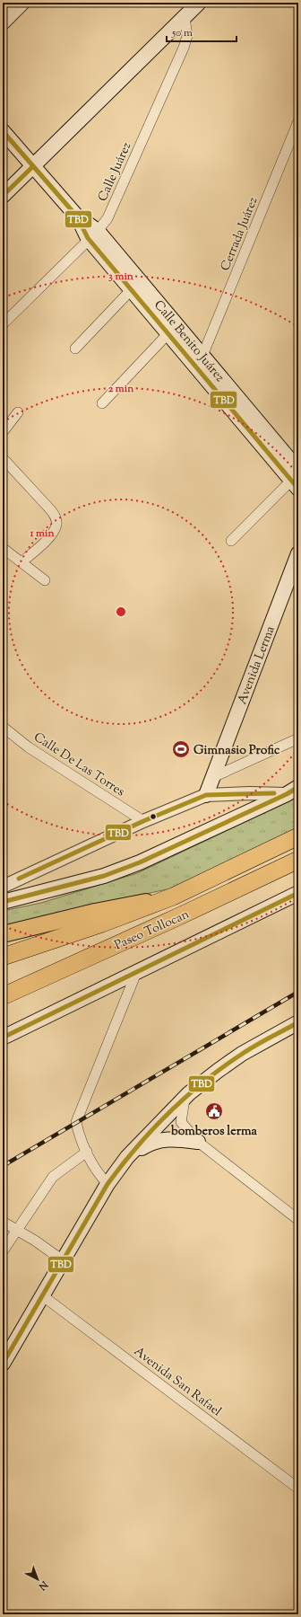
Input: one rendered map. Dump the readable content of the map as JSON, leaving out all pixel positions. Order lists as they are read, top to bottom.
{
  "streets": {
    "highway": ["Paseo Tollocan"],
    "main road": ["Calle Benito Juárez", "Avenida Lerma"],
    "street": [
      "Calle Juárez",
      "Cerrada Juárez",
      "Calle De Las Torres",
      "Avenida San Rafael"
    ]
  },
  "crossings": [
    ["Calle Juárez", "Calle Benito Juárez"],
    ["Cerrada Juárez", "Calle Benito Juárez"]
  ],
  "places": {
    "sports": ["Gimnasio Profic"],
    "public building": ["bomberos lerma"]
  },
  "lines": ["transit line TBD"],
  "scale_bar": "50 m",
  "north": "bottom right",
  "rings": ["3 min", "2 min", "1 min"]
}
